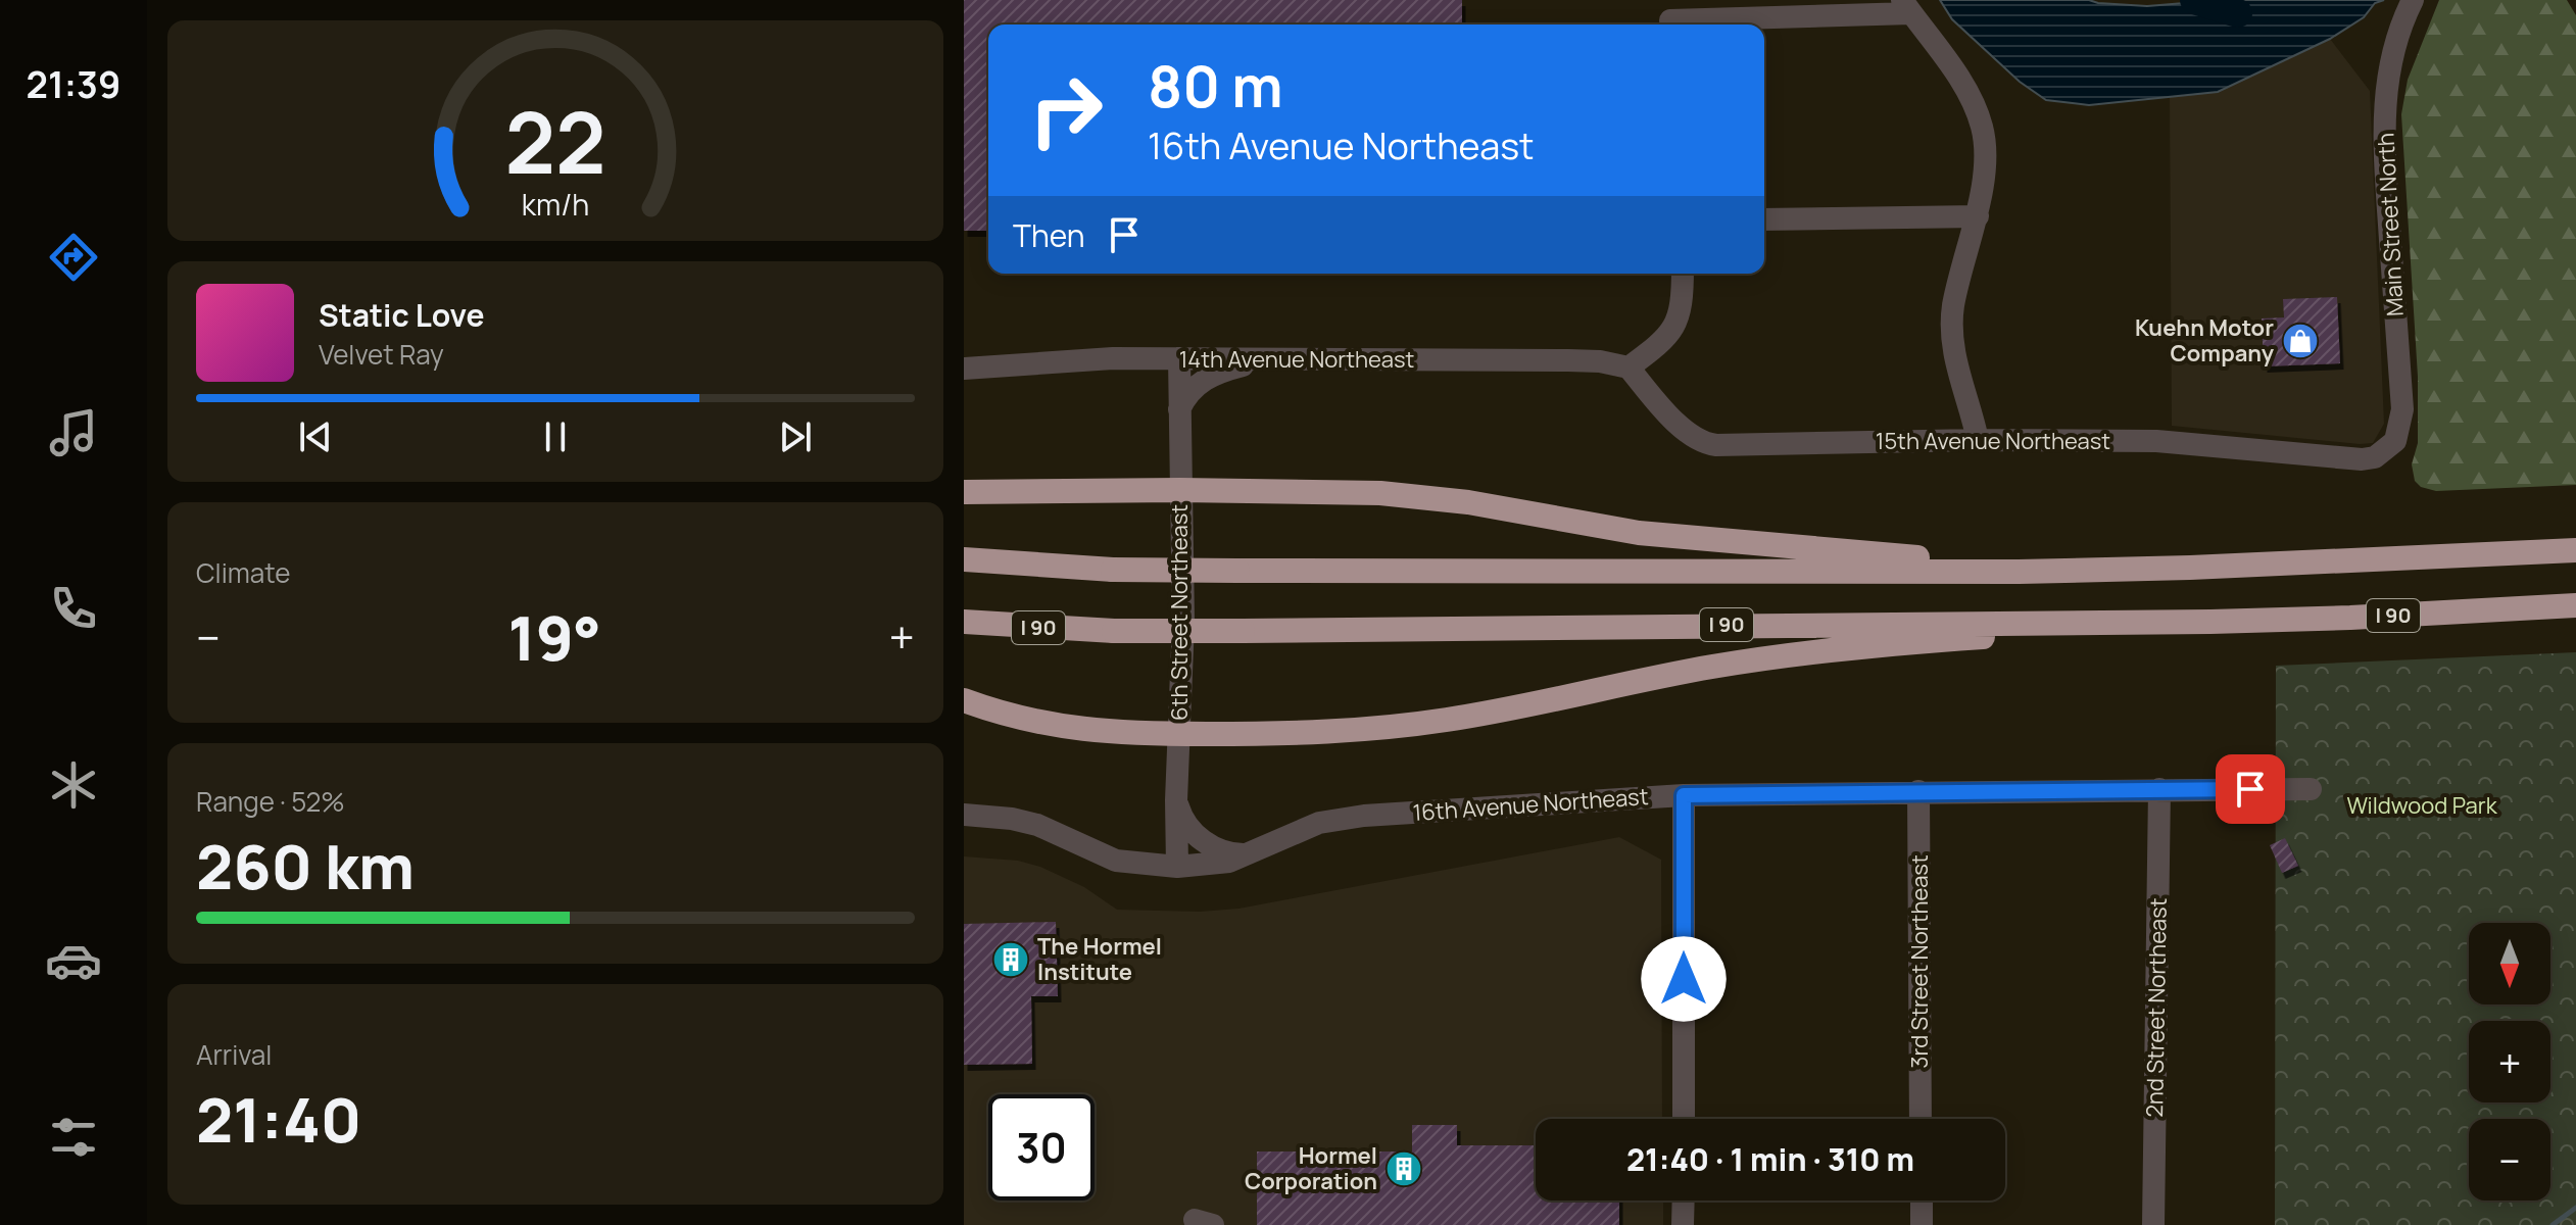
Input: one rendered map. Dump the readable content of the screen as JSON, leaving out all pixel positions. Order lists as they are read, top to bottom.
{
  "streets": {
    "highway": ["I 90"],
    "street": [
      "Main Street North",
      "14th Avenue Northeast",
      "15th Avenue Northeast",
      "6th Street Northeast",
      "16th Avenue Northeast",
      "3rd Street Northeast",
      "2nd Street Northeast"
    ]
  },
  "crossings": [
    ["Main Street North", "15th Avenue Northeast"],
    ["14th Avenue Northeast", "15th Avenue Northeast"],
    ["14th Avenue Northeast", "6th Street Northeast"],
    ["6th Street Northeast", "16th Avenue Northeast"],
    ["16th Avenue Northeast", "3rd Street Northeast"],
    ["16th Avenue Northeast", "2nd Street Northeast"]
  ],
  "parks": ["Wildwood Park"],
  "places": {
    "shop": ["Kuehn Motor Company"],
    "building": ["The Hormel Institute", "Hormel Corporation"]
  },
  "north": "bottom",
  "page": {
    "tabs": "21:39",
    "turn": ["80 m", "16th Avenue Northeast"],
    "then": "Then",
    "song": ["Static Love", "Velvet Ray"],
    "tile": [
      "Climate",
      ["Range · 52%", "260 km"],
      ["Arrival", "21:40"]
    ],
    "heat": ["−", "19°", "+"],
    "map_buttons": ["+", "−"],
    "limit": "30",
    "trip": "21:40 · 1 min · 310 m",
    "gauge": ["22", "km/h"]
  }
}
